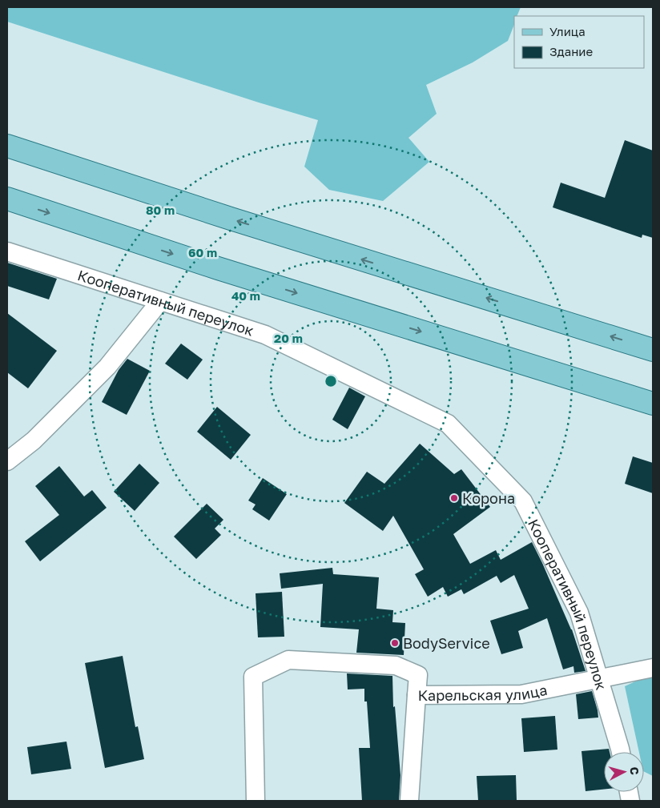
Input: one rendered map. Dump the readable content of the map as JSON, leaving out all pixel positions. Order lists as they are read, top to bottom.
{
  "streets": {
    "street": ["Кооперативный переулок", "Карельская улица"]
  },
  "crossings": [
    ["Кооперативный переулок", "Карельская улица"]
  ],
  "places": ["Корона", "BodyService"],
  "legend": ["Улица", "Здание"],
  "north": "right",
  "rings": [
    "80 m",
    "60 m",
    "40 m",
    "20 m"
  ]
}
